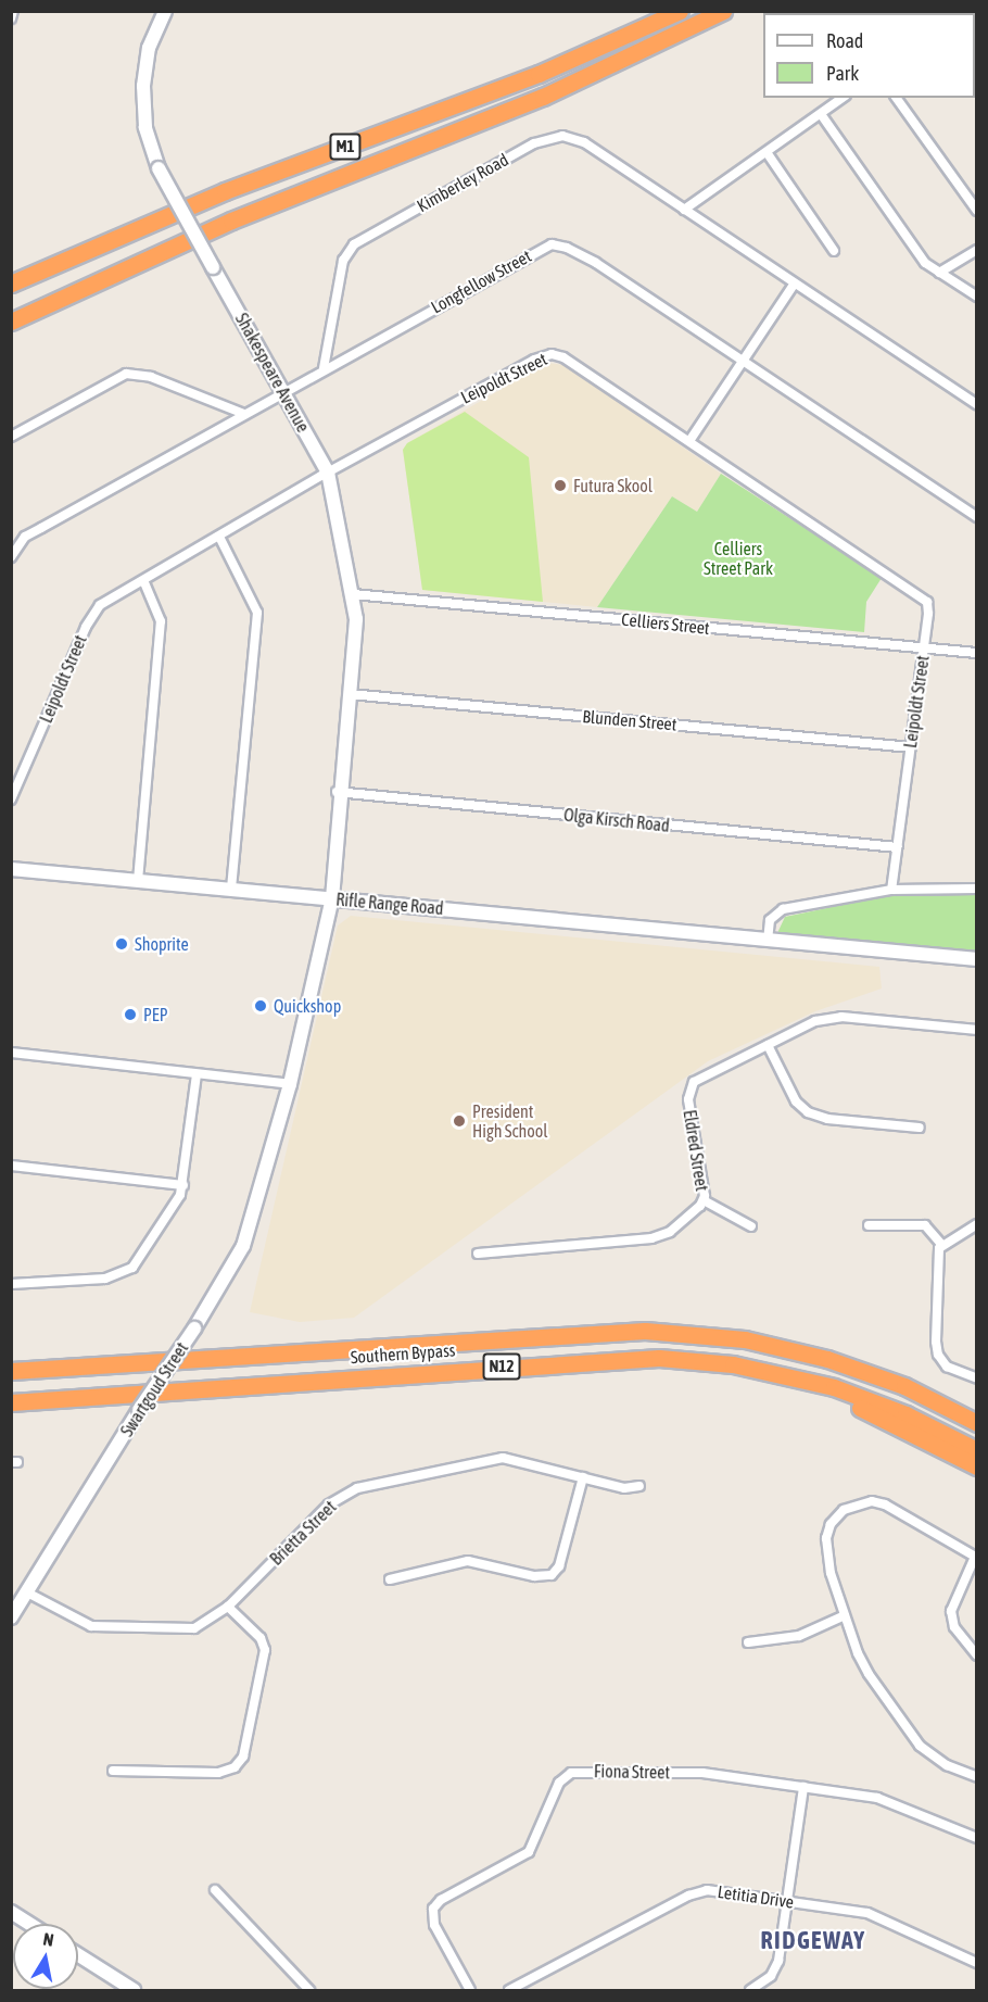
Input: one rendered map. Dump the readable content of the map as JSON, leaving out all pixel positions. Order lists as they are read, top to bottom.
{
  "streets": {
    "highway": ["M1", "Southern Bypass", "N12"],
    "street": [
      "Kimberley Road",
      "Longfellow Street",
      "Shakespeare Avenue",
      "Leipoldt Street",
      "Celliers Street",
      "Blunden Street",
      "Olga Kirsch Road",
      "Rifle Range Road",
      "Eldred Street",
      "Swartgoud Street",
      "Brietta Street",
      "Fiona Street",
      "Letitia Drive"
    ]
  },
  "crossings": [
    ["Kimberley Road", "Longfellow Street"],
    ["Longfellow Street", "Shakespeare Avenue"],
    ["Shakespeare Avenue", "Leipoldt Street"],
    ["Shakespeare Avenue", "Celliers Street"],
    ["Shakespeare Avenue", "Blunden Street"],
    ["Shakespeare Avenue", "Olga Kirsch Road"],
    ["Shakespeare Avenue", "Rifle Range Road"],
    ["Shakespeare Avenue", "Swartgoud Street"],
    ["Leipoldt Street", "Celliers Street"],
    ["Leipoldt Street", "Blunden Street"],
    ["Leipoldt Street", "Olga Kirsch Road"],
    ["Rifle Range Road", "Swartgoud Street"],
    ["Swartgoud Street", "Brietta Street"]
  ],
  "districts": ["RIDGEWAY"],
  "parks": ["Celliers Street Park"],
  "places": [
    "Futura Skool",
    "Shoprite",
    "Quickshop",
    "PEP",
    "President High School"
  ],
  "legend": ["Road", "Park"],
  "north": "top"
}
